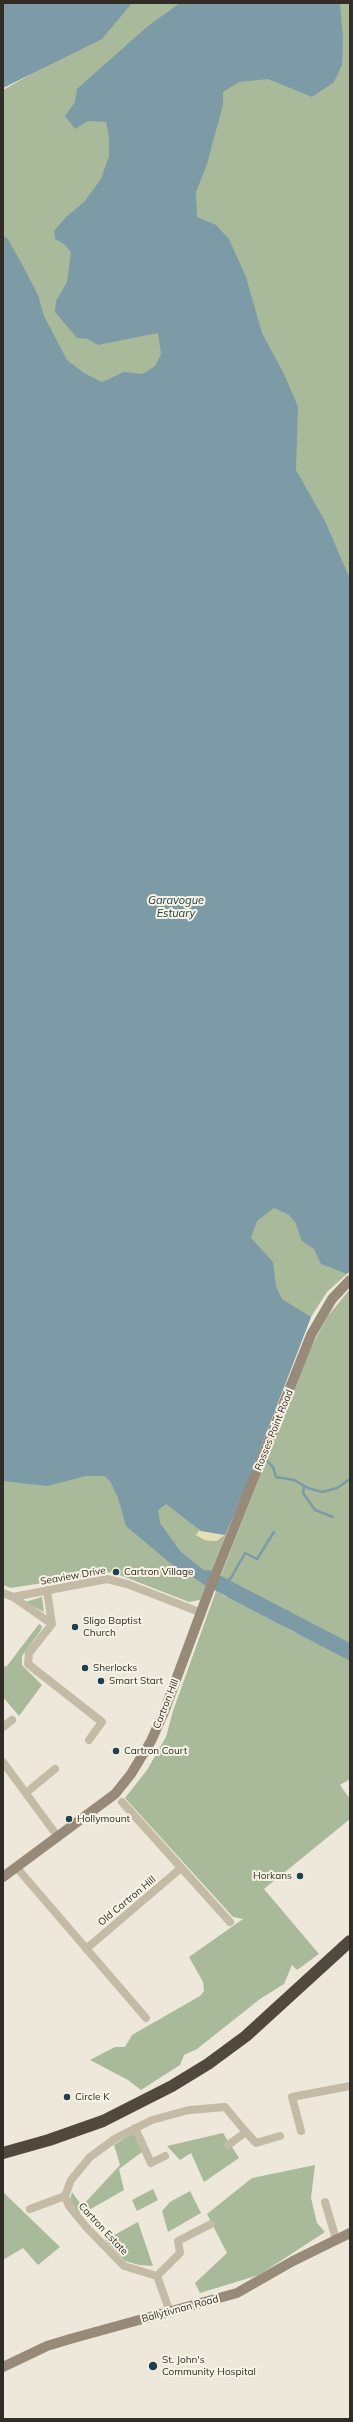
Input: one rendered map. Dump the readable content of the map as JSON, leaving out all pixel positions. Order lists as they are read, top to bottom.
{
  "streets": {
    "main road": ["Rosses Point Road", "Cartron Hill", "Ballytivnan Road"],
    "street": ["Seaview Drive", "Old Cartron Hill", "Cartron Estate"]
  },
  "crossings": [
    ["Rosses Point Road", "Cartron Hill"],
    ["Seaview Drive", "Cartron Hill"]
  ],
  "water": ["Garavogue Estuary"],
  "places": [
    "Cartron Village",
    "Sligo Baptist Church",
    "Sherlocks",
    "Smart Start",
    "Cartron Court",
    "Hollymount",
    "Horkans",
    "Circle K",
    "St. John's Community Hospital"
  ]
}
